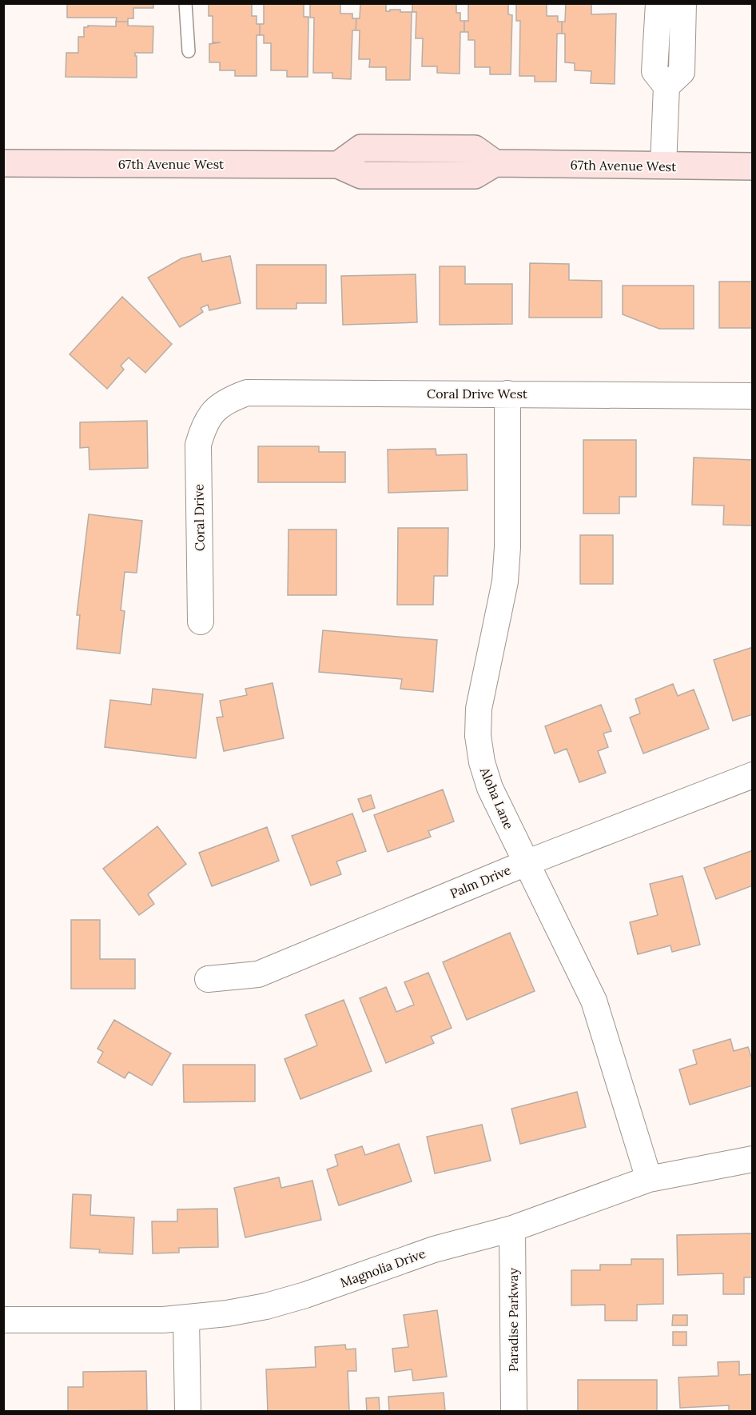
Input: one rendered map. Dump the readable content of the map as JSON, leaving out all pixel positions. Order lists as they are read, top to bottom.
{
  "streets": {
    "street": [
      "67th Avenue West",
      "Coral Drive West",
      "Coral Drive",
      "Aloha Lane",
      "Palm Drive",
      "Magnolia Drive",
      "Paradise Parkway"
    ]
  },
  "crossings": [
    ["Coral Drive West", "Coral Drive"],
    ["Coral Drive West", "Aloha Lane"],
    ["Aloha Lane", "Palm Drive"],
    ["Aloha Lane", "Magnolia Drive"],
    ["Magnolia Drive", "Paradise Parkway"]
  ]
}
